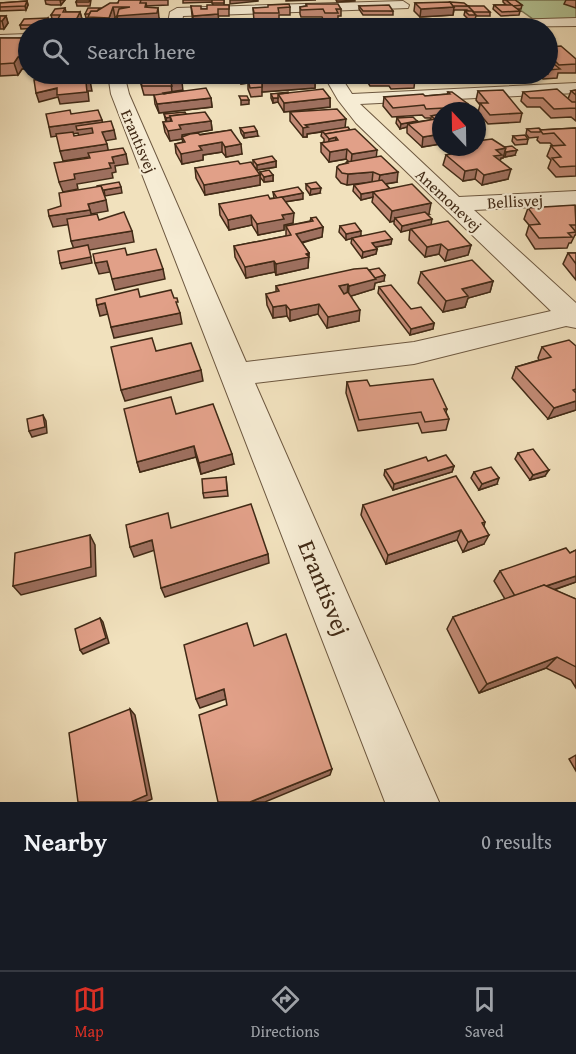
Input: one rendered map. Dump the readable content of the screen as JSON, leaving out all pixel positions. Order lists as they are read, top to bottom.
{
  "streets": {
    "street": ["Erantisvej", "Anemonevej", "Bellisvej"]
  },
  "crossings": [
    ["Anemonevej", "Bellisvej"]
  ],
  "north": "top",
  "page": {
    "search": "Search here",
    "heading": ["Nearby", "0 results"],
    "nav": ["Map", "Directions", "Saved"]
  }
}
